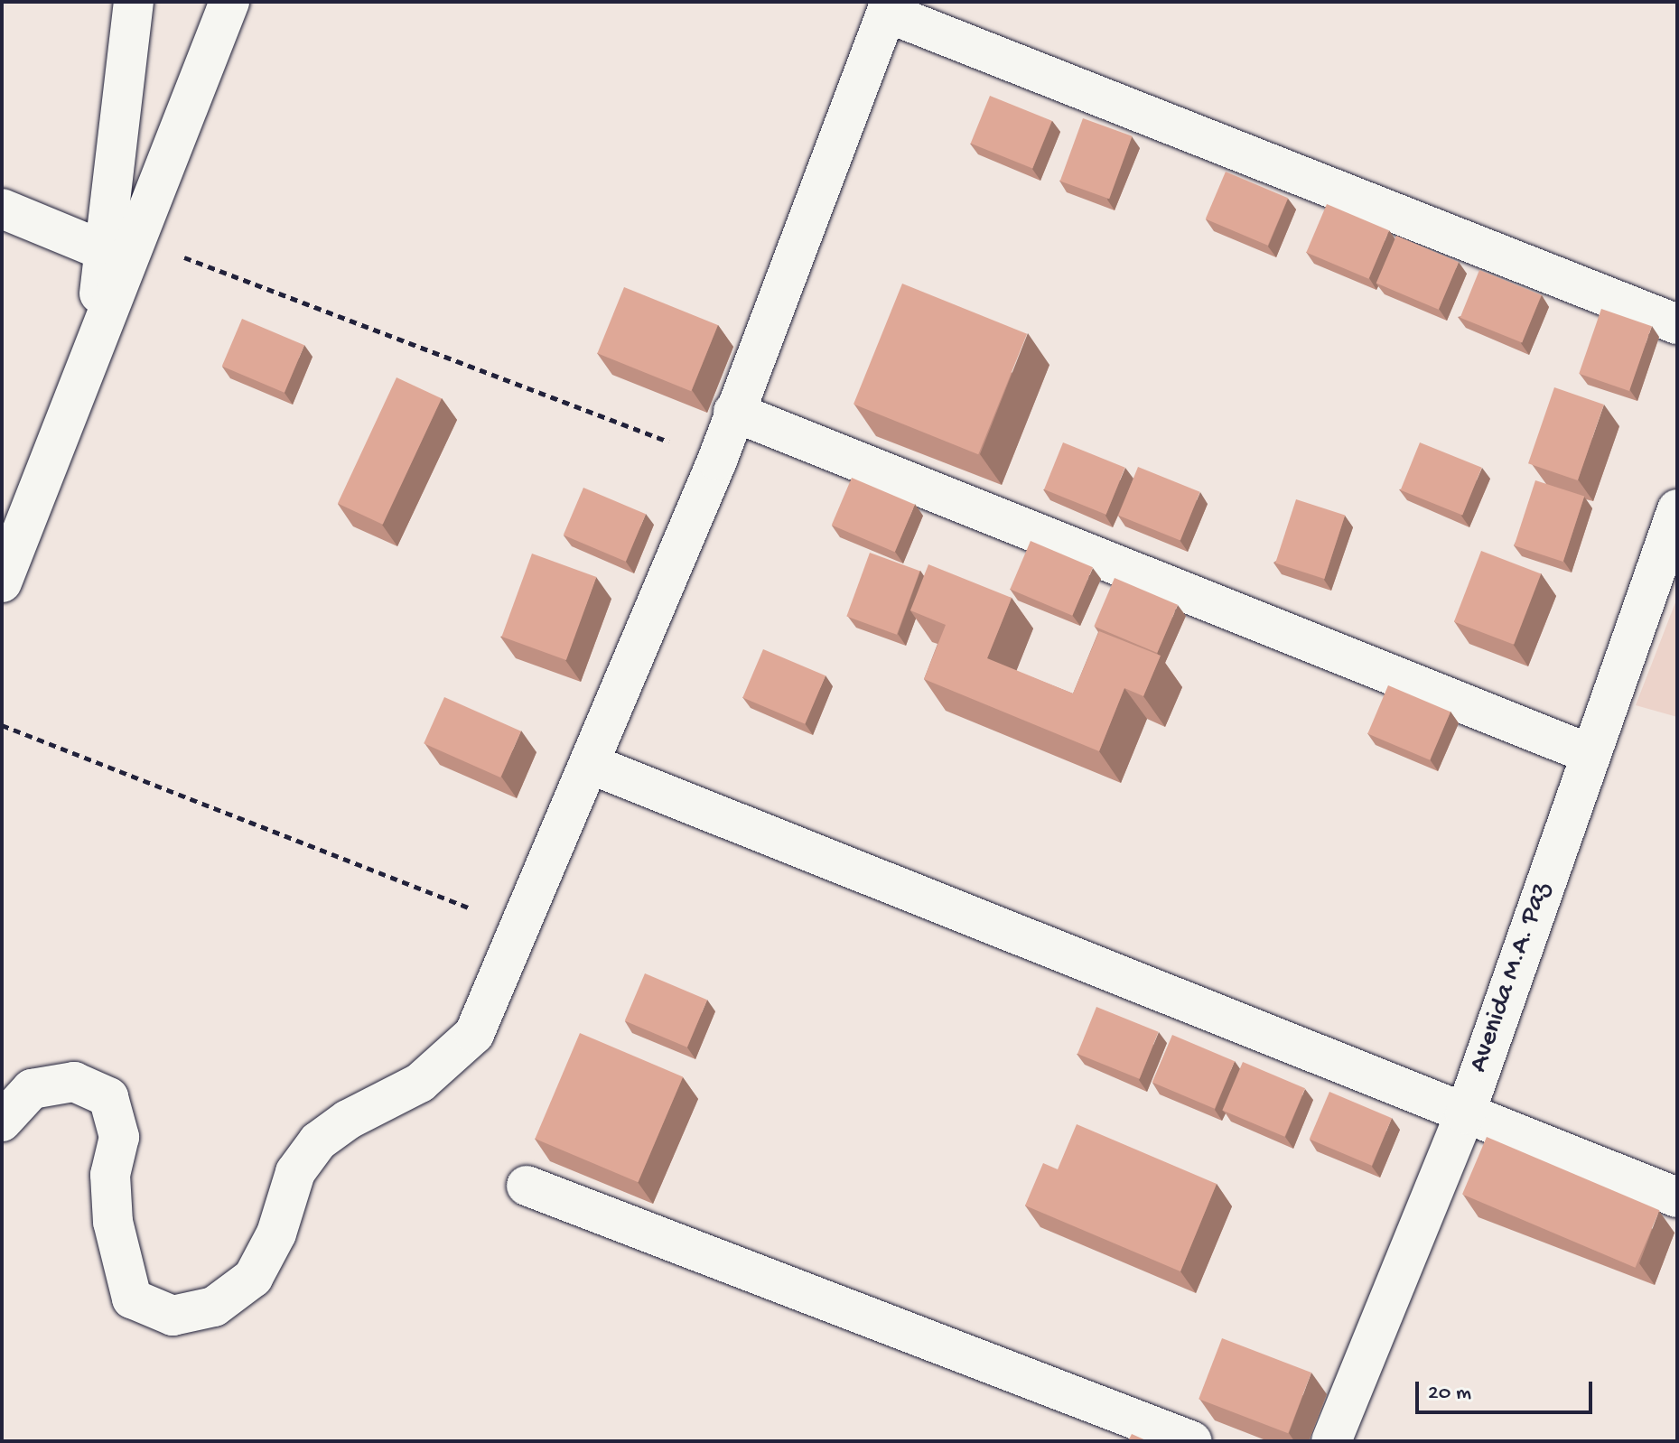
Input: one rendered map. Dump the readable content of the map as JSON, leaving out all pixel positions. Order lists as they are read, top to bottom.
{
  "streets": {
    "street": ["Avenida M.A. Paz"]
  },
  "scale_bar": "20 m"
}
